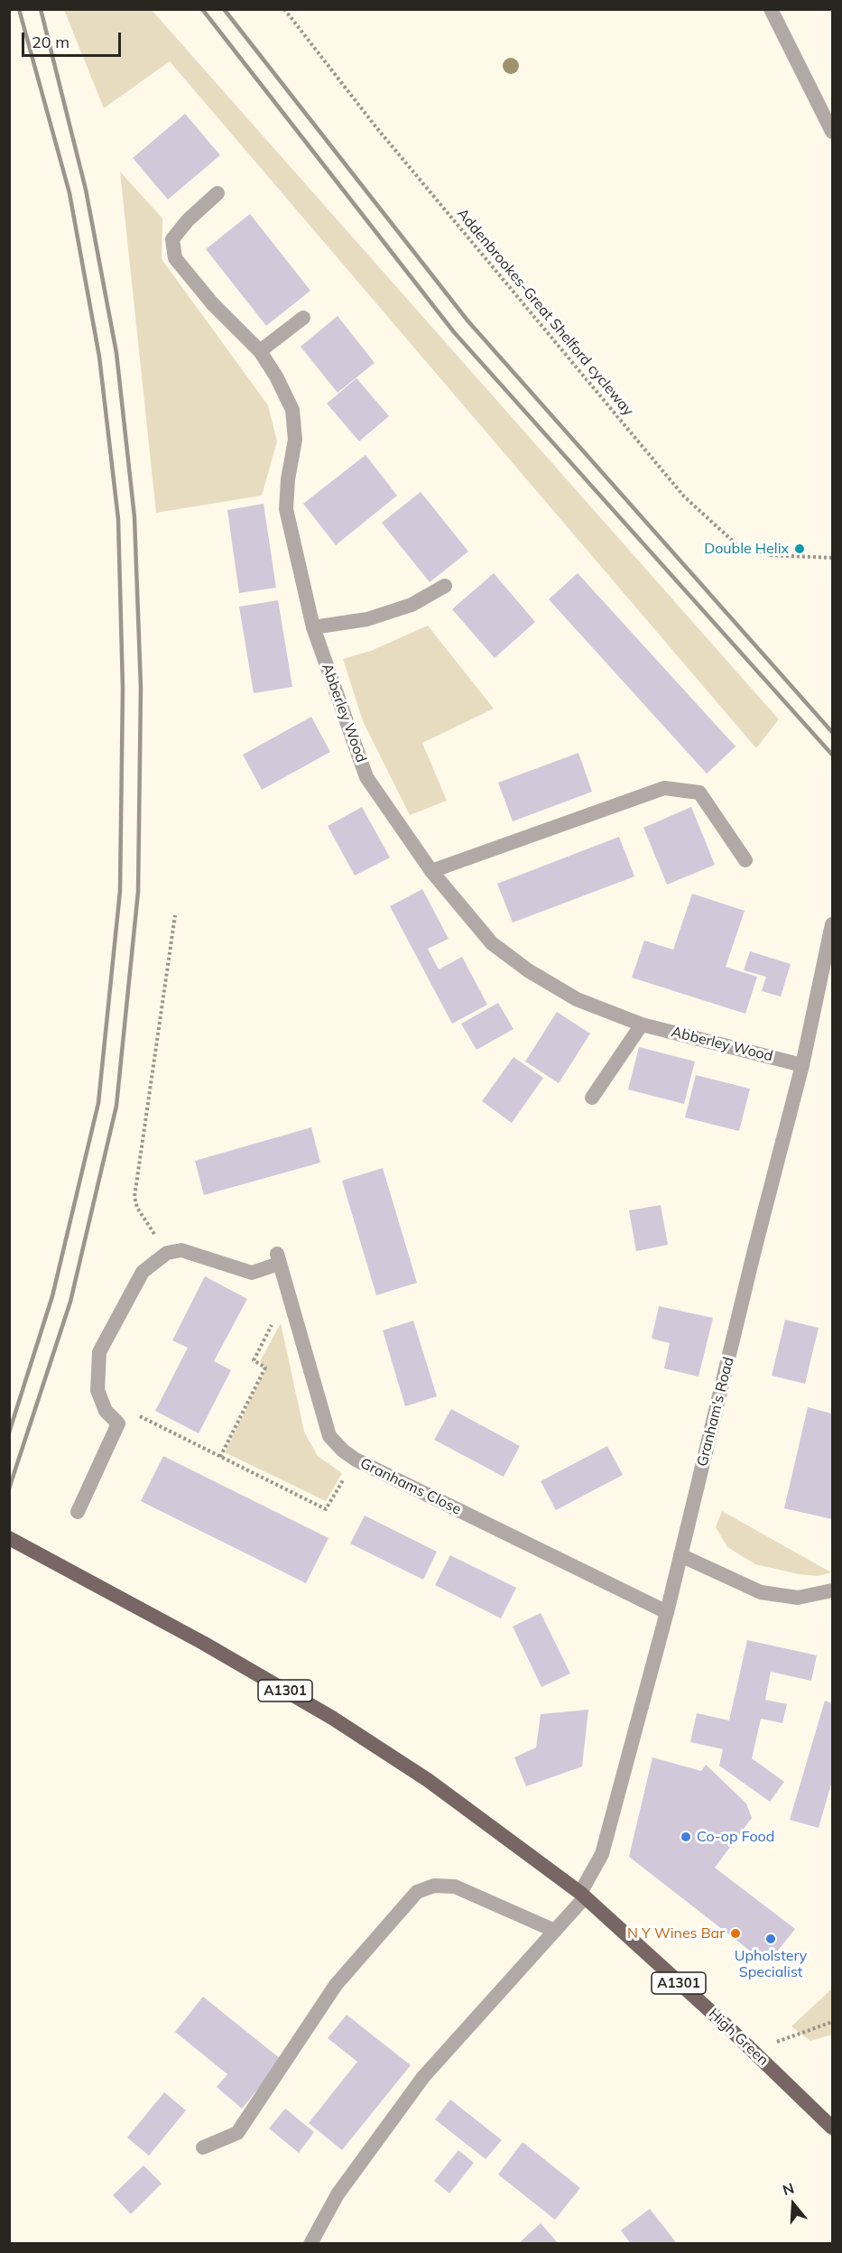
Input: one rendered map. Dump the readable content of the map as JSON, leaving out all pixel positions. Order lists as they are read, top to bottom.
{
  "streets": {
    "main road": ["A1301", "High Green"],
    "street": ["Abberley Wood", "Granham's Road", "Granhams Close"],
    "path": ["Addenbrookes-Great Shelford cycleway"]
  },
  "crossings": [
    ["Abberley Wood", "Granham's Road"],
    ["Granham's Road", "Granhams Close"],
    ["Granham's Road", "High Green"]
  ],
  "places": [
    "Double Helix",
    "Co-op Food",
    "N Y Wines Bar",
    "Upholstery Specialist"
  ],
  "scale_bar": "20 m",
  "north": "top"
}
